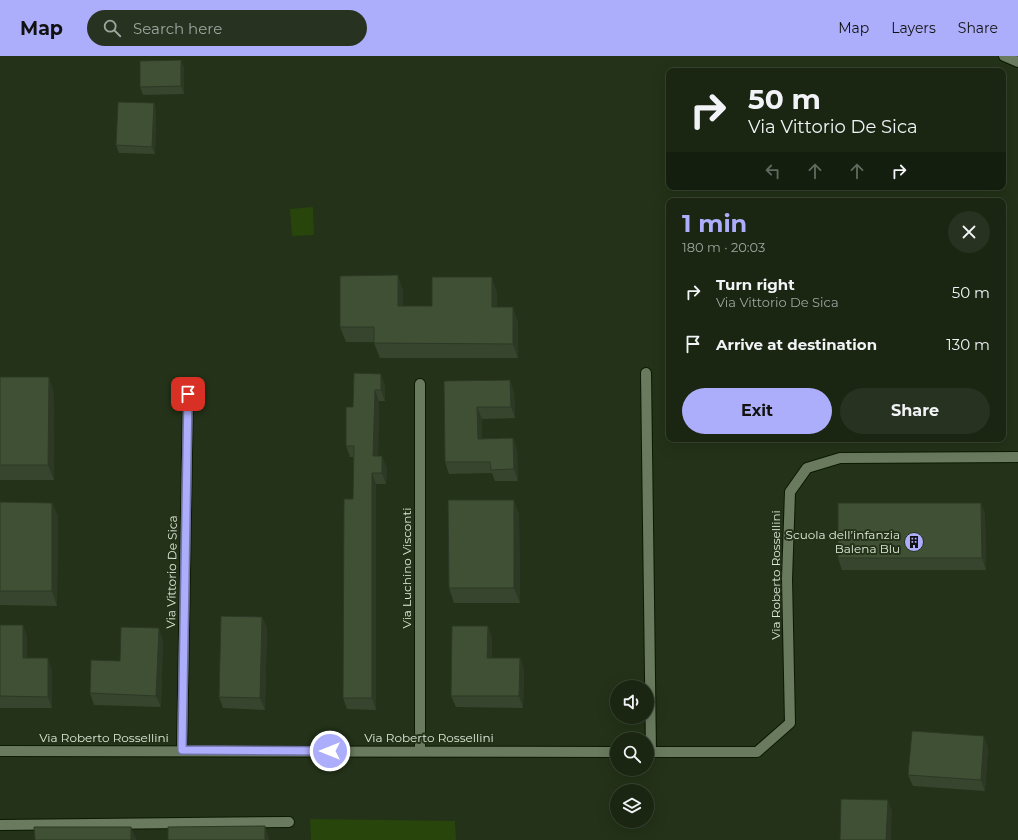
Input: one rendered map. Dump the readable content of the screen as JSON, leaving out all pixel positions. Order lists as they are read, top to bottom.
{
  "streets": {
    "street": ["Via Luchino Visconti", "Via Vittorio De Sica", "Via Roberto Rossellini"]
  },
  "crossings": [
    ["Via Luchino Visconti", "Via Roberto Rossellini"],
    ["Via Vittorio De Sica", "Via Roberto Rossellini"]
  ],
  "places": {
    "building": ["Scuola dell’infanzia Balena Blu"]
  },
  "page": {
    "header": "Map",
    "search": "Search here",
    "nav": ["Map", "Layers", "Share"],
    "turn": ["50 m", "Via Vittorio De Sica"],
    "heading": ["1 min", "180 m · 20:03"],
    "list": [
      {
        "name": "Turn right",
        "note": "Via Vittorio De Sica",
        "value": "50 m"
      },
      {
        "name": "Arrive at destination",
        "value": "130 m"
      }
    ],
    "buttons": ["Exit", "Share"]
  }
}
